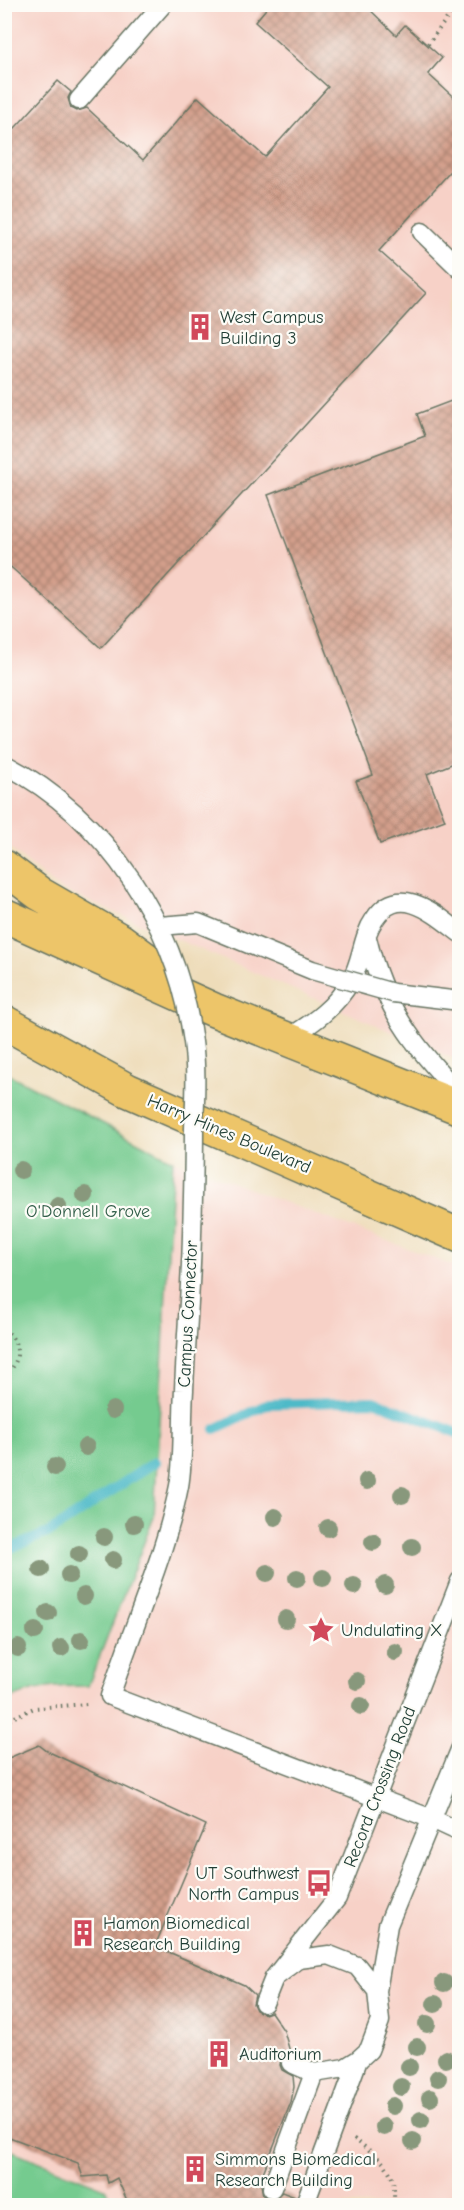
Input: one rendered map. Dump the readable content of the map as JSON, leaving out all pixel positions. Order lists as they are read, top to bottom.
{
  "streets": {
    "main road": ["Harry Hines Boulevard"],
    "lane": ["Campus Connector", "Record Crossing Road"]
  },
  "parks": ["O'Donnell Grove"],
  "places": {
    "building": [
      "West Campus Building 3",
      "Hamon Biomedical Research Building",
      "Auditorium",
      "Simmons Biomedical Research Building"
    ],
    "place": ["Undulating X"],
    "bus stop": ["UT Southwest North Campus"]
  }
}
